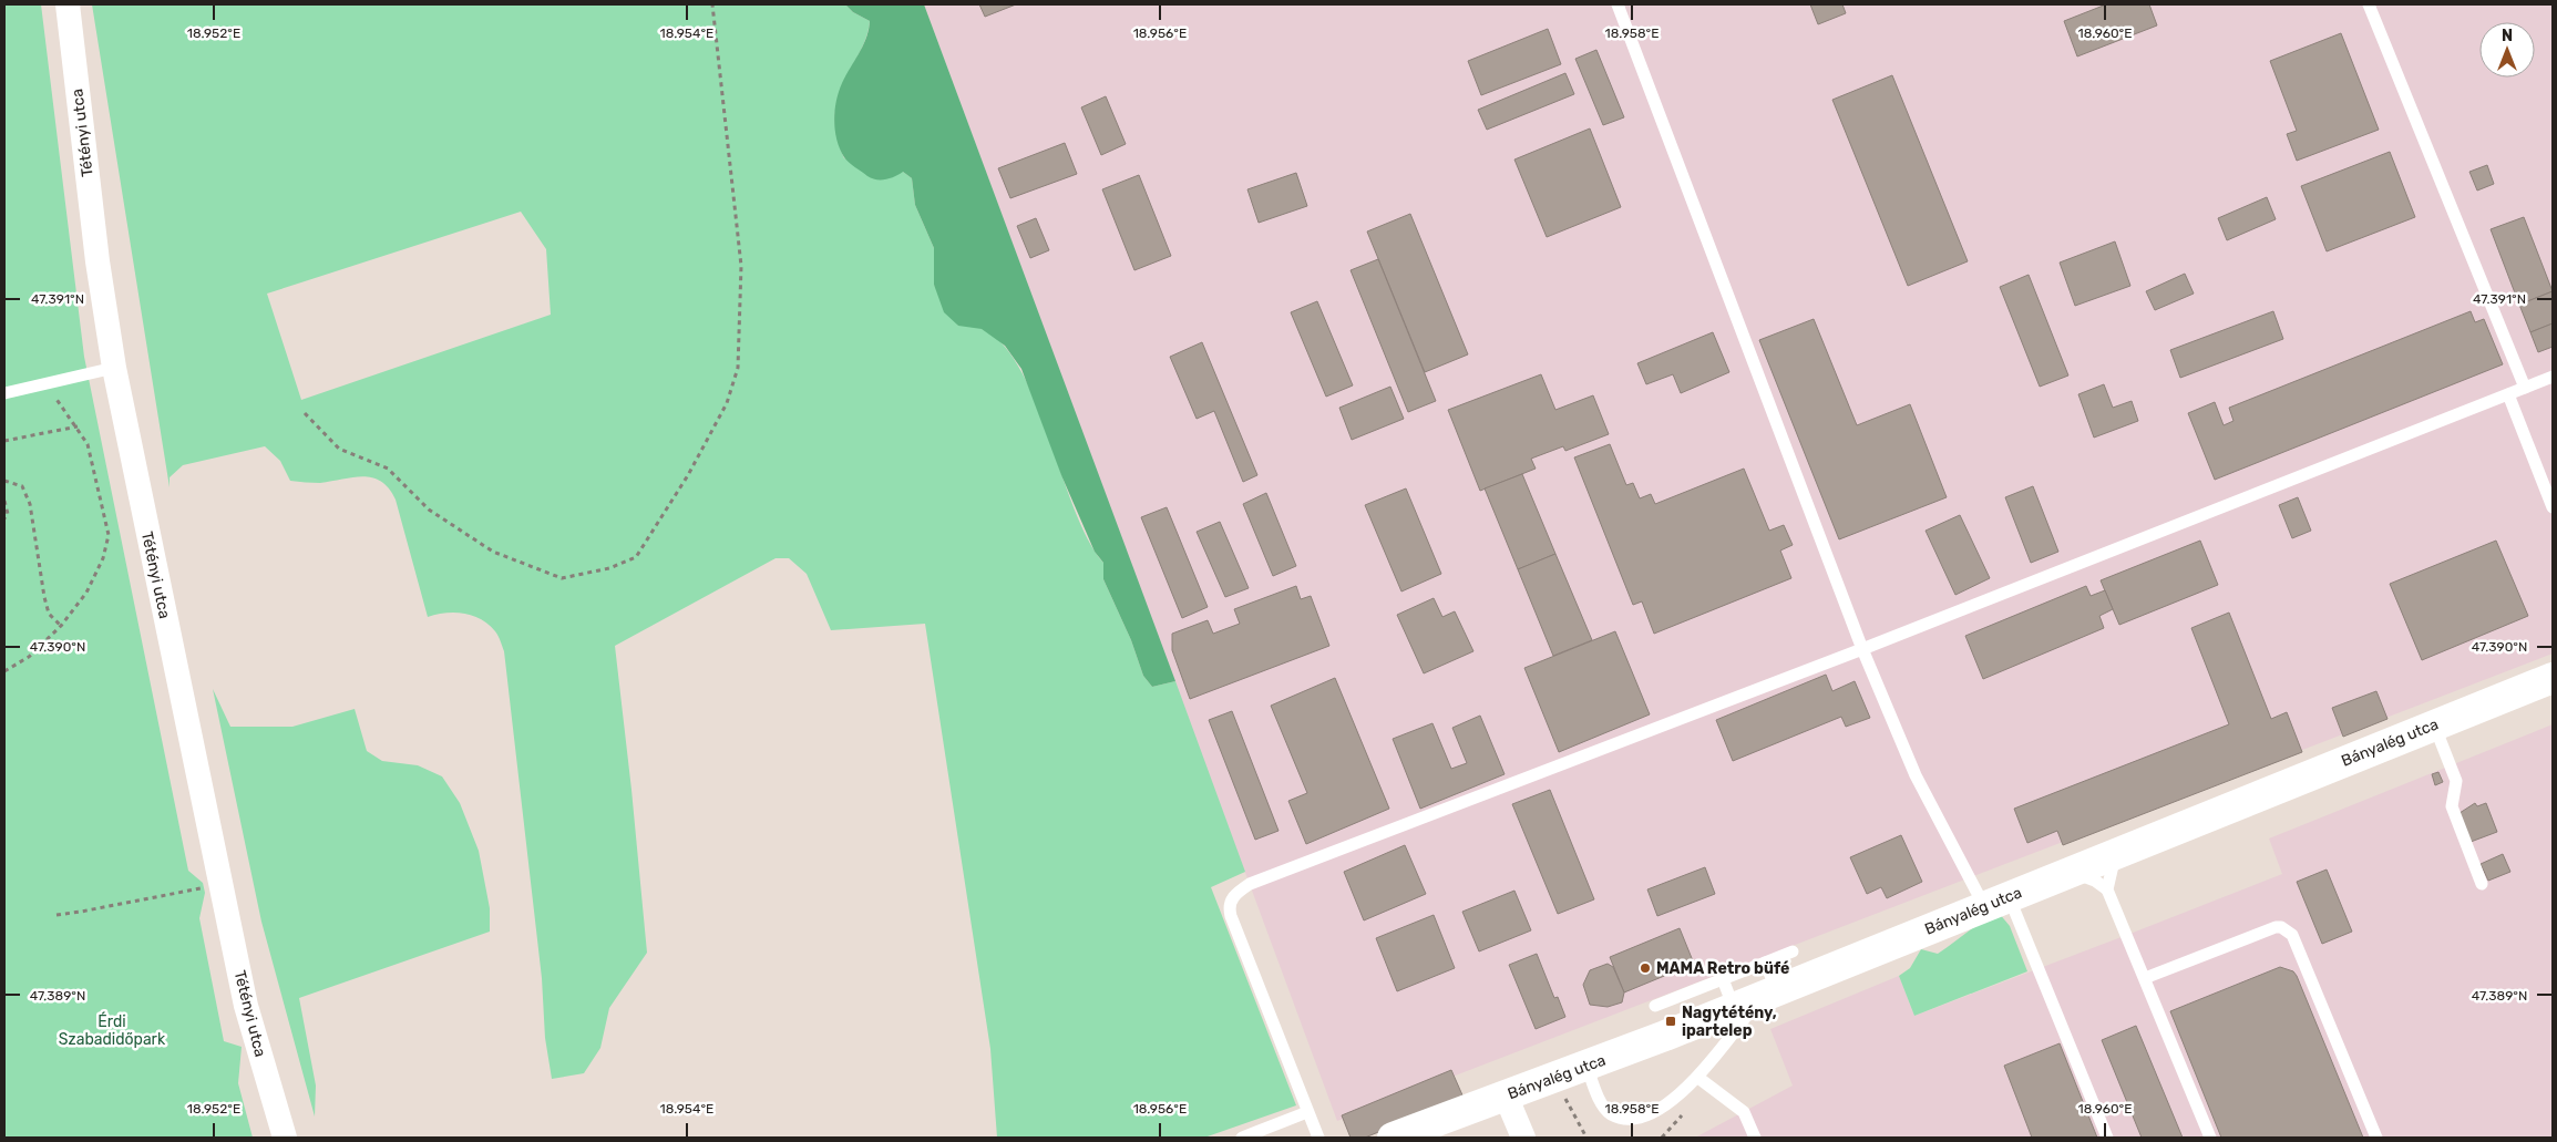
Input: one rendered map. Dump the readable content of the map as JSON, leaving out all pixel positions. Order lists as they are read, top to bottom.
{
  "streets": {
    "street": ["Tétényi utca", "Bányalég utca"]
  },
  "parks": ["Érdi Szabadidőpark"],
  "places": {
    "other": ["MAMA Retro büfé"],
    "transit": ["Nagytétény, ipartelep"]
  },
  "north": "top",
  "coordinates": [
    "18.952°E",
    "18.954°E",
    "18.956°E",
    "18.958°E",
    "18.960°E",
    "47.391°N",
    "47.390°N",
    "47.389°N"
  ]
}
